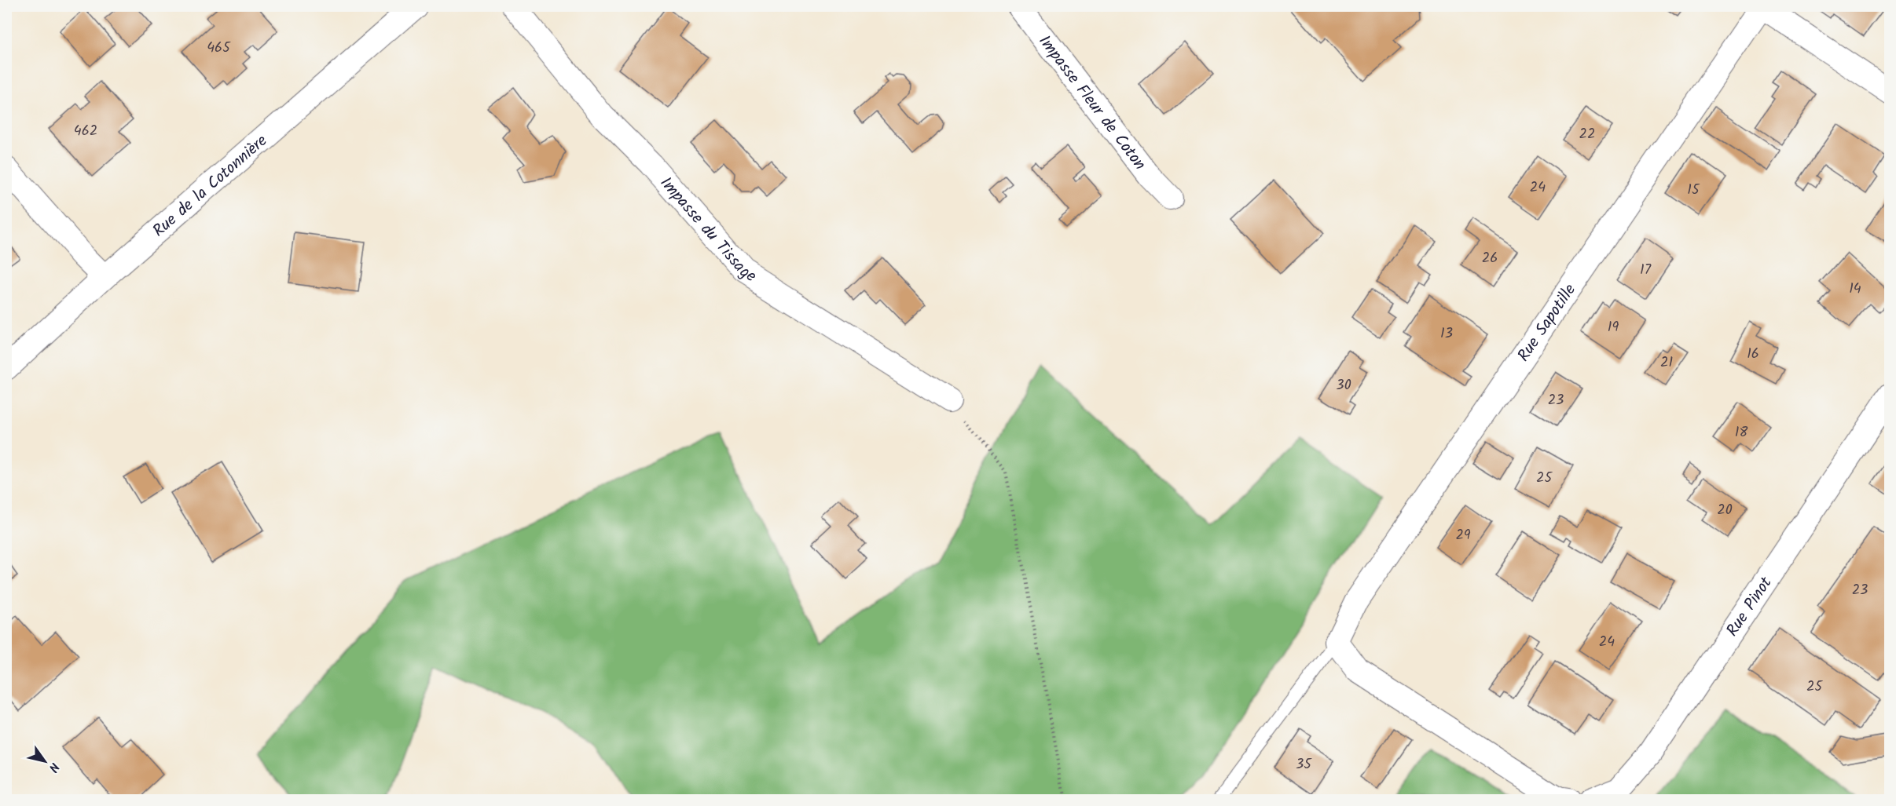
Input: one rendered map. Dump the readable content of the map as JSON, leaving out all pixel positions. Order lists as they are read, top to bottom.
{
  "streets": {
    "street": [
      "Impasse Fleur de Coton",
      "Rue de la Cotonnière",
      "Impasse du Tissage",
      "Rue Sapotille",
      "Rue Pinot"
    ]
  },
  "house_numbers": [
    "465",
    "462",
    "22",
    "24",
    "15",
    "26",
    "17",
    "14",
    "19",
    "13",
    "16",
    "21",
    "30",
    "23",
    "18",
    "25",
    "20",
    "29",
    "23",
    "24",
    "25",
    "35"
  ],
  "north": "bottom right"
}
